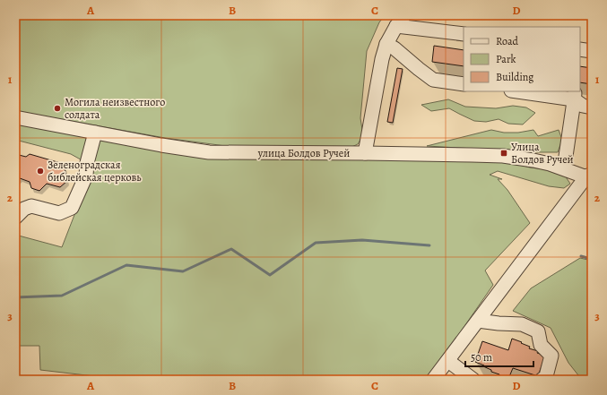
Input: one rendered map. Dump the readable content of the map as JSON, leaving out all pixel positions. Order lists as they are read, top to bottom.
{
  "streets": {
    "street": ["улица Болдов Ручей"]
  },
  "places": {
    "other": ["Могила неизвестного солдата", "Зеленоградская библейская церковь"],
    "transit": ["Улица Болдов Ручей"]
  },
  "legend": ["Road", "Park", "Building"],
  "scale_bar": "50 m",
  "grid": {
    "columns": [
      "A",
      "B",
      "C",
      "D"
    ],
    "rows": ["1", "2", "3"]
  }
}
